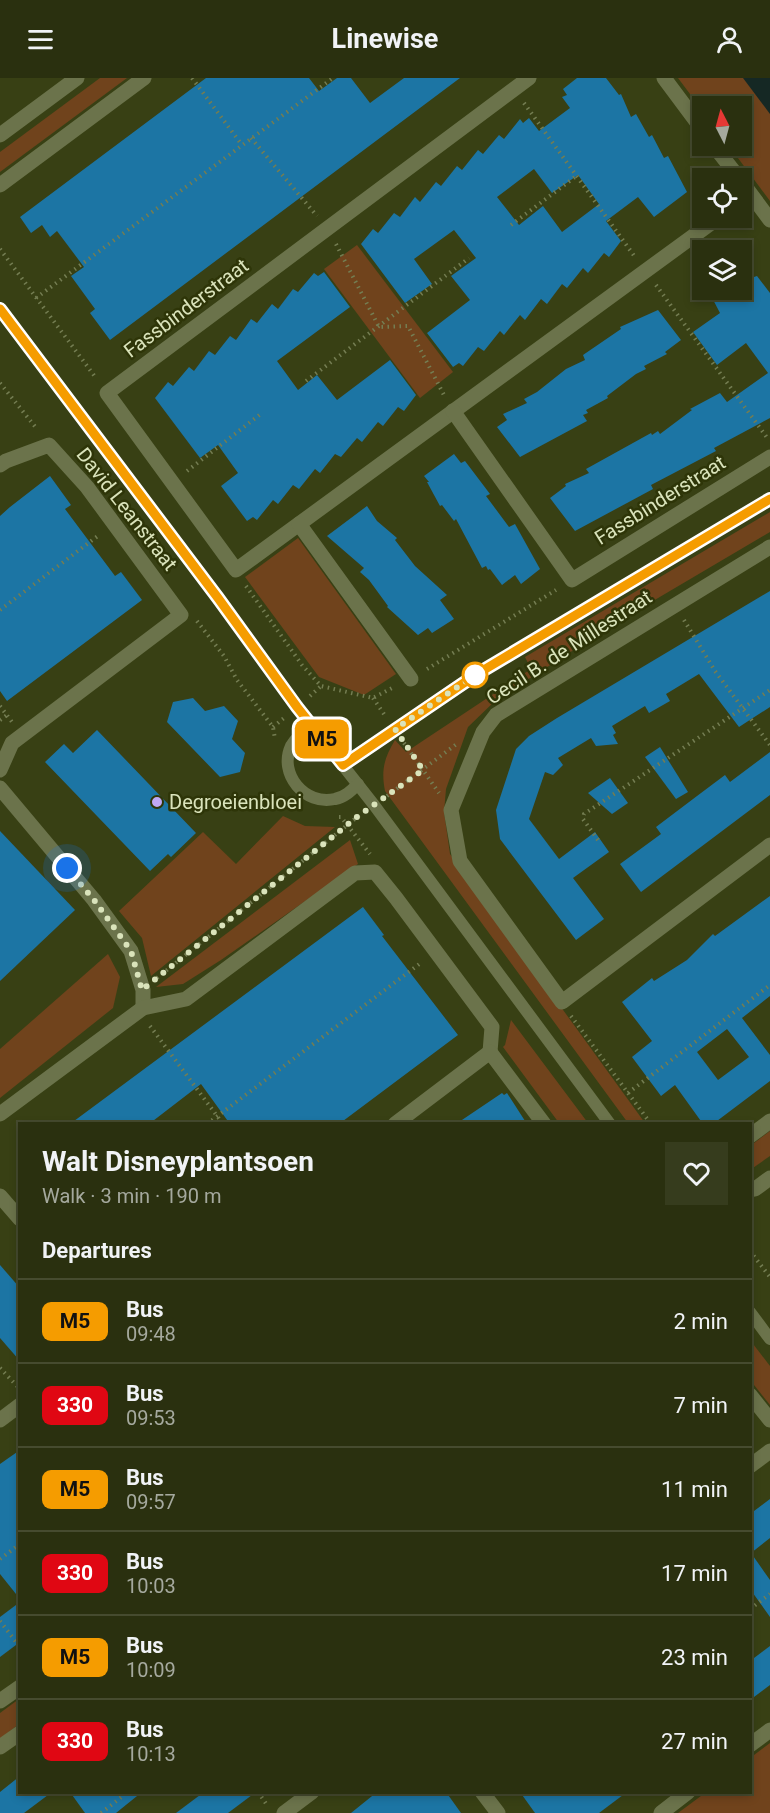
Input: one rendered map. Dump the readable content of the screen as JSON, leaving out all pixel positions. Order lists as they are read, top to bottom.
{
  "streets": {
    "street": ["Fassbinderstraat", "David Leanstraat", "Cecil B. de Millestraat"]
  },
  "places": ["Degroeienbloei"],
  "lines": ["bus line M5"],
  "north": "top",
  "page": {
    "header": "Linewise",
    "on_map": "M5",
    "heading": [
      ["Walt Disneyplantsoen", "Walk · 3 min · 190 m"],
      "Departures"
    ],
    "list": [
      {
        "mark": "M5",
        "name": "Bus",
        "note": "09:48",
        "value": "2 min"
      },
      {
        "mark": "330",
        "name": "Bus",
        "note": "09:53",
        "value": "7 min"
      },
      {
        "mark": "M5",
        "name": "Bus",
        "note": "09:57",
        "value": "11 min"
      },
      {
        "mark": "330",
        "name": "Bus",
        "note": "10:03",
        "value": "17 min"
      },
      {
        "mark": "M5",
        "name": "Bus",
        "note": "10:09",
        "value": "23 min"
      },
      {
        "mark": "330",
        "name": "Bus",
        "note": "10:13",
        "value": "27 min"
      }
    ]
  }
}
